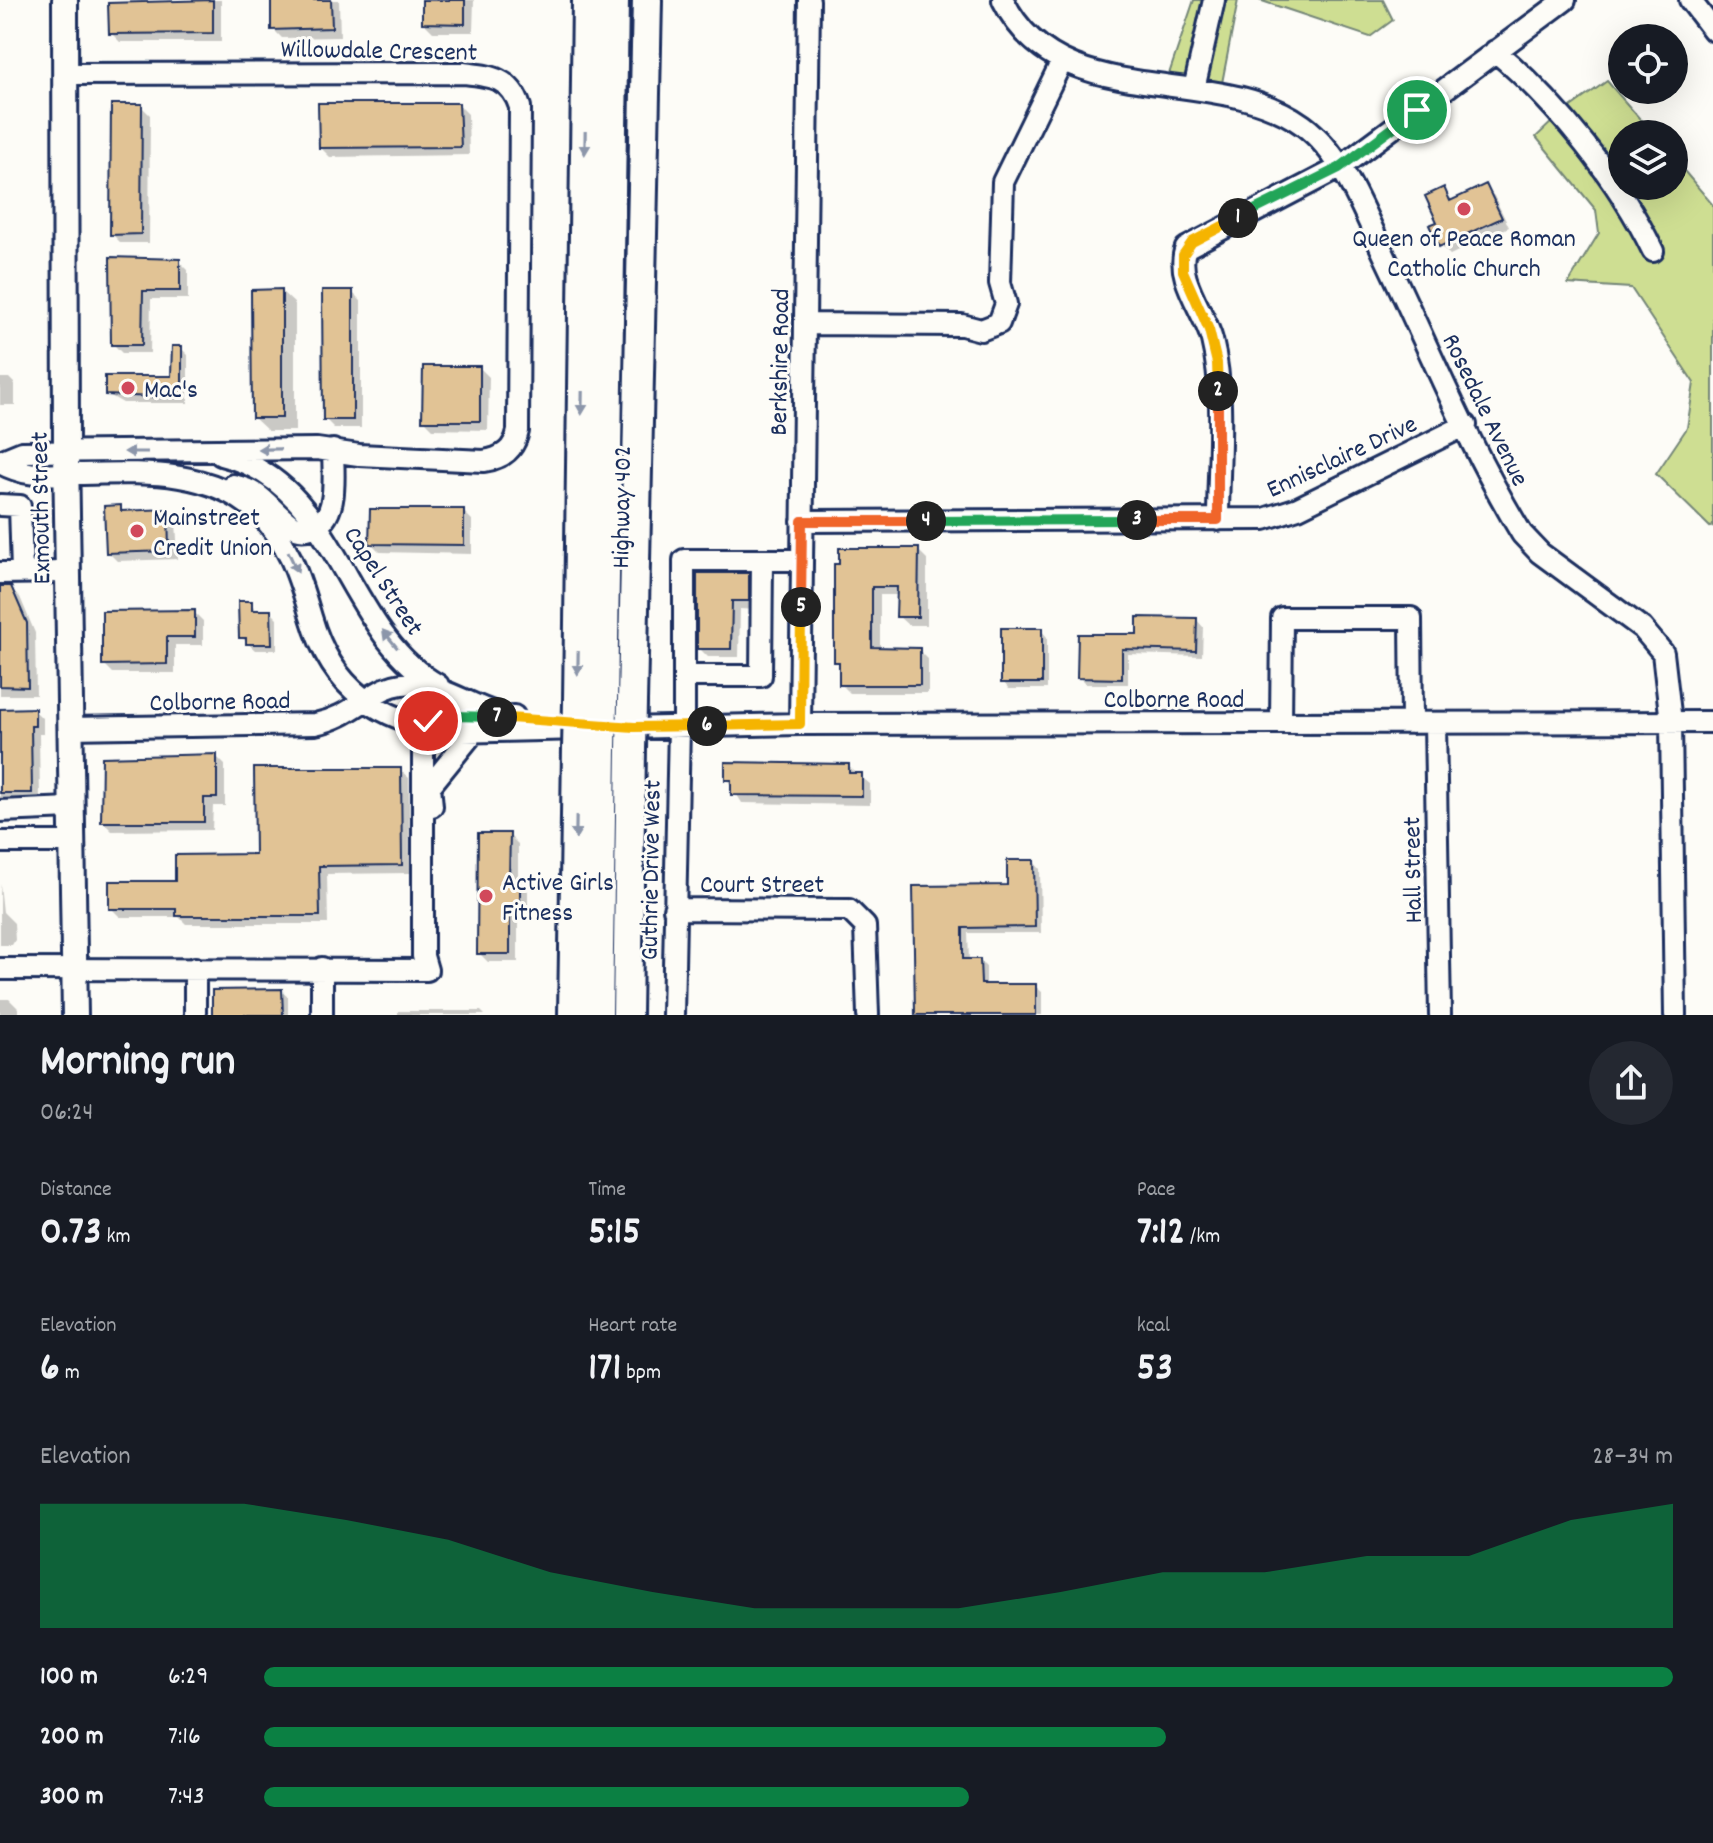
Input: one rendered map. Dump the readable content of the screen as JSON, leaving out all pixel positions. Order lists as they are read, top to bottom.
{
  "streets": {
    "highway": ["Highway 402"],
    "main road": ["Exmouth Street"],
    "street": [
      "Willowdale Crescent",
      "Berkshire Road",
      "Rosedale Avenue",
      "Ennisclaire Drive",
      "Capel Street",
      "Colborne Road",
      "Guthrie Drive West",
      "Hall Street",
      "Court Street"
    ]
  },
  "crossings": [
    ["Willowdale Crescent", "Exmouth Street"],
    ["Willowdale Crescent", "Capel Street"],
    ["Berkshire Road", "Ennisclaire Drive"],
    ["Berkshire Road", "Colborne Road"],
    ["Rosedale Avenue", "Ennisclaire Drive"],
    ["Rosedale Avenue", "Colborne Road"],
    ["Highway 402", "Colborne Road"],
    ["Exmouth Street", "Capel Street"],
    ["Exmouth Street", "Colborne Road"],
    ["Capel Street", "Colborne Road"],
    ["Colborne Road", "Guthrie Drive West"],
    ["Colborne Road", "Hall Street"],
    ["Guthrie Drive West", "Court Street"]
  ],
  "places": [
    "Queen of Peace Roman Catholic Church",
    "Mac's",
    "Mainstreet Credit Union",
    "Active Girls Fitness"
  ],
  "page": {
    "pins": [
      "1",
      "2",
      "3",
      "4",
      "5",
      "7",
      "6"
    ],
    "heading": ["Morning run", "06:24"],
    "stats": [
      ["Distance", "0.73 km"],
      ["Time", "5:15"],
      ["Pace", "7:12 /km"],
      ["Elevation", "6 m"],
      ["Heart rate", "171 bpm"],
      ["kcal", "53"]
    ],
    "chart": ["Elevation", "28–34 m"],
    "list": [
      {
        "name": "100 m",
        "note": "6:29"
      },
      {
        "name": "200 m",
        "note": "7:16"
      },
      {
        "name": "300 m",
        "note": "7:43"
      }
    ]
  }
}
